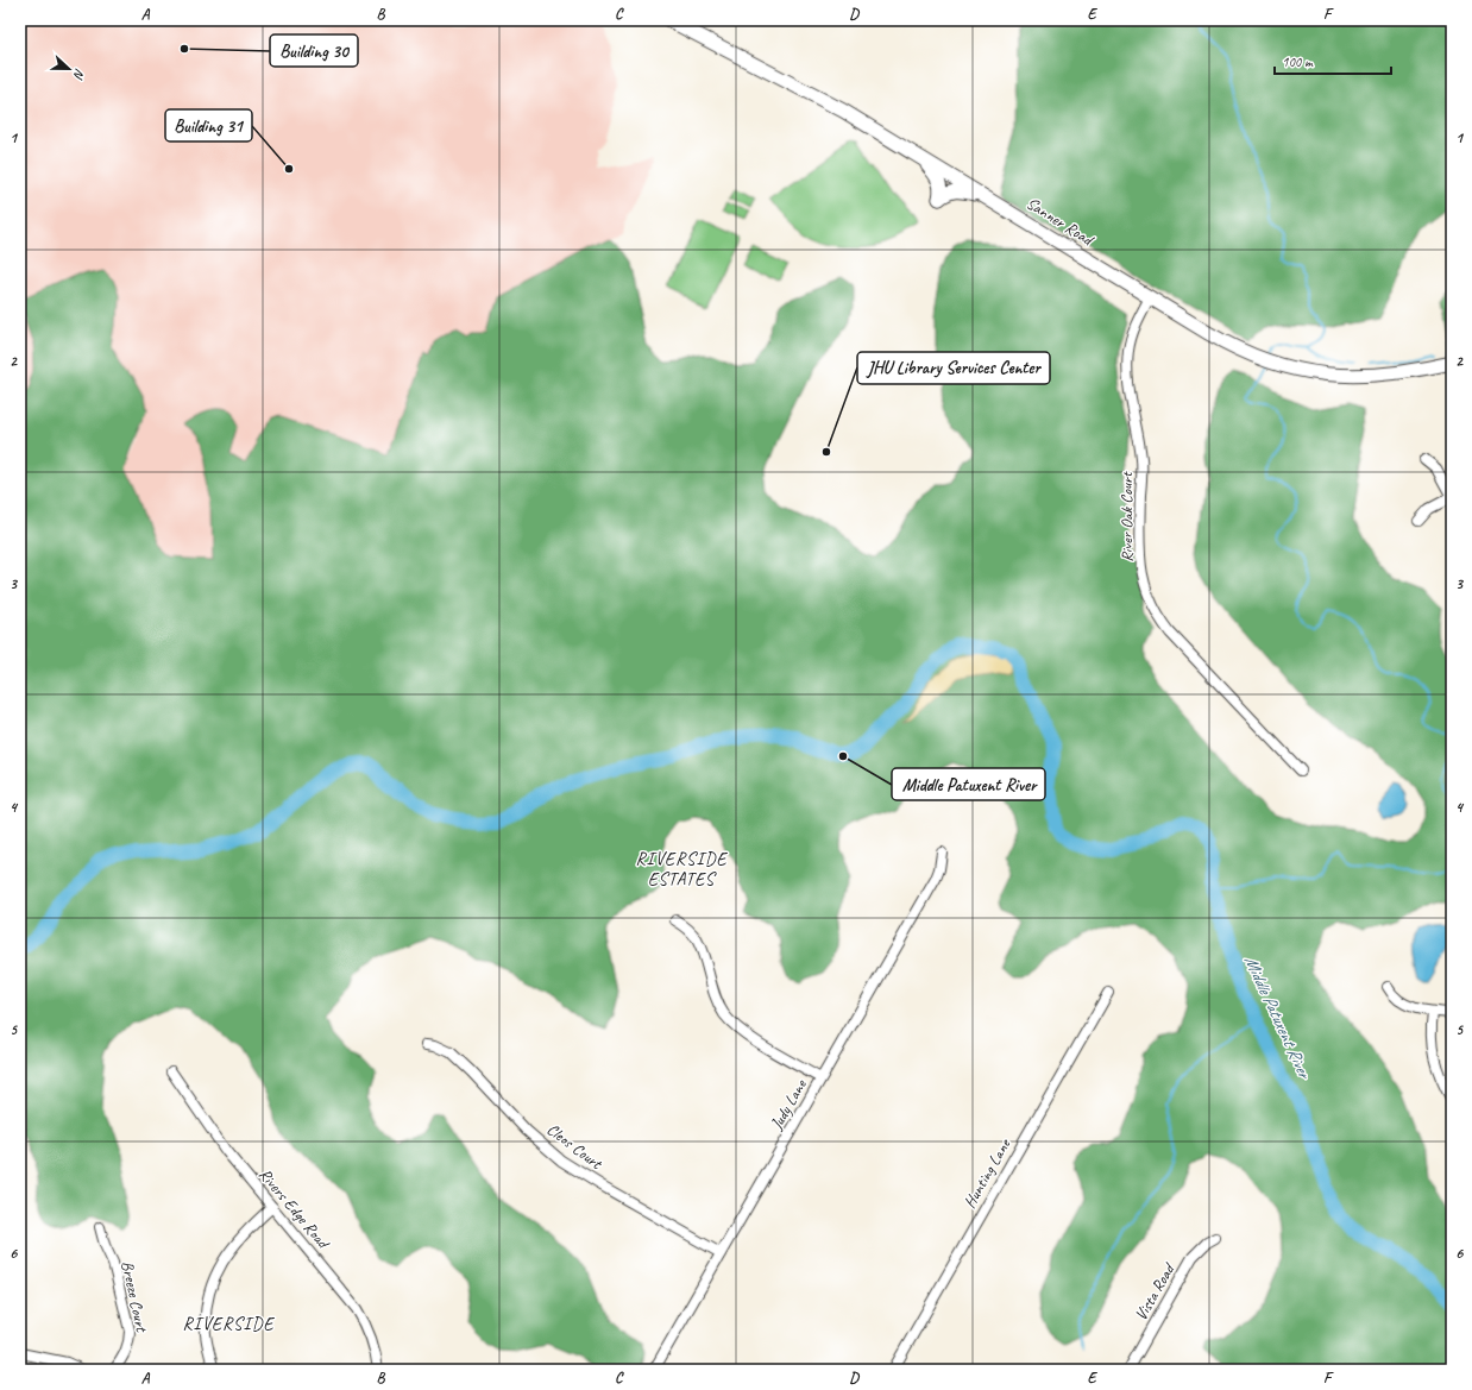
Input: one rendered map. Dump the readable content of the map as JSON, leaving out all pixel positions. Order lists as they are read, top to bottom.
{
  "streets": {
    "main road": ["Sanner Road"],
    "street": [
      "River Oak Court",
      "Judy Lane",
      "Cleos Court",
      "Hunting Lane",
      "Rivers Edge Road",
      "Vista Road",
      "Breeze Court"
    ]
  },
  "crossings": [
    ["Sanner Road", "River Oak Court"],
    ["Judy Lane", "Cleos Court"]
  ],
  "districts": ["RIVERSIDE ESTATES", "RIVERSIDE"],
  "water": ["Middle Patuxent River"],
  "places": [
    "Building 30",
    "Building 31",
    "JHU Library Services Center",
    "Middle Patuxent River"
  ],
  "scale_bar": "100 m",
  "north": "right",
  "grid": {
    "columns": [
      "A",
      "B",
      "C",
      "D",
      "E",
      "F"
    ],
    "rows": [
      "1",
      "2",
      "3",
      "4",
      "5",
      "6"
    ]
  }
}
